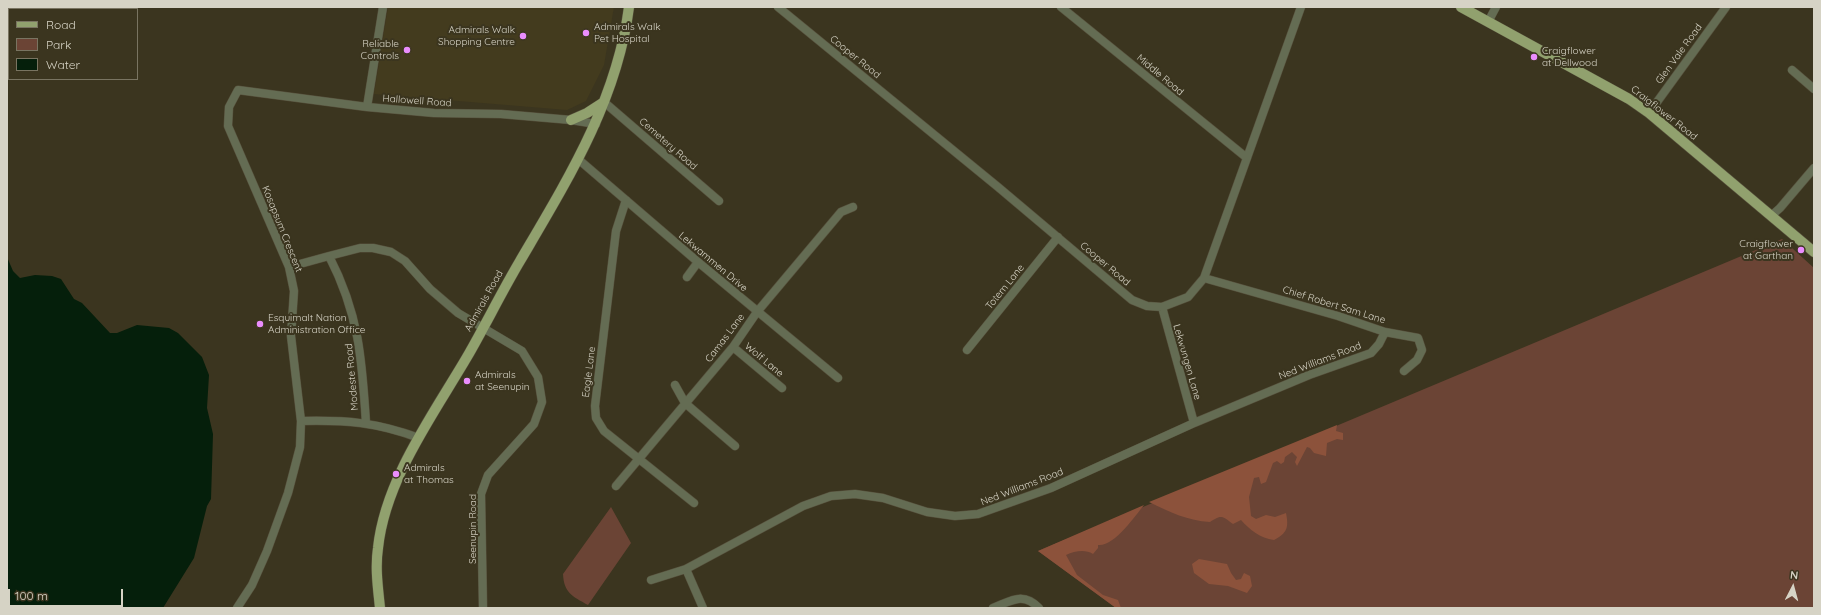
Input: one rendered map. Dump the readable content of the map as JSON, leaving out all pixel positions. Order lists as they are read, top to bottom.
{
  "streets": {
    "main road": ["Craigflower Road", "Admirals Road"],
    "street": [
      "Glen Vale Road",
      "Cooper Road",
      "Middle Road",
      "Hallowell Road",
      "Cemetery Road",
      "Kosapsum Crescent",
      "Lekwammen Drive",
      "Totem Lane",
      "Chief Robert Sam Lane",
      "Camas Lane",
      "Wolf Lane",
      "Ned Williams Road",
      "Lekwungen Lane",
      "Eagle Lane",
      "Modeste Road",
      "Seenupin Road"
    ]
  },
  "crossings": [
    ["Glen Vale Road", "Craigflower Road"],
    ["Cooper Road", "Middle Road"],
    ["Cooper Road", "Totem Lane"],
    ["Cooper Road", "Chief Robert Sam Lane"],
    ["Cooper Road", "Lekwungen Lane"],
    ["Hallowell Road", "Kosapsum Crescent"],
    ["Hallowell Road", "Admirals Road"],
    ["Cemetery Road", "Admirals Road"],
    ["Lekwammen Drive", "Admirals Road"],
    ["Lekwammen Drive", "Camas Lane"],
    ["Lekwammen Drive", "Eagle Lane"],
    ["Admirals Road", "Seenupin Road"],
    ["Chief Robert Sam Lane", "Ned Williams Road"],
    ["Camas Lane", "Wolf Lane"],
    ["Camas Lane", "Eagle Lane"],
    ["Ned Williams Road", "Lekwungen Lane"],
    ["Modeste Road", "Seenupin Road"]
  ],
  "places": [
    "Admirals Walk Pet Hospital",
    "Admirals Walk Shopping Centre",
    "Reliable Controls",
    "Craigflower at Dellwood",
    "Craigflower at Garthan",
    "Esquimalt Nation Administration Office",
    "Admirals at Seenupin",
    "Admirals at Thomas"
  ],
  "legend": ["Road", "Park", "Water"],
  "scale_bar": "100 m",
  "north": "top"
}
